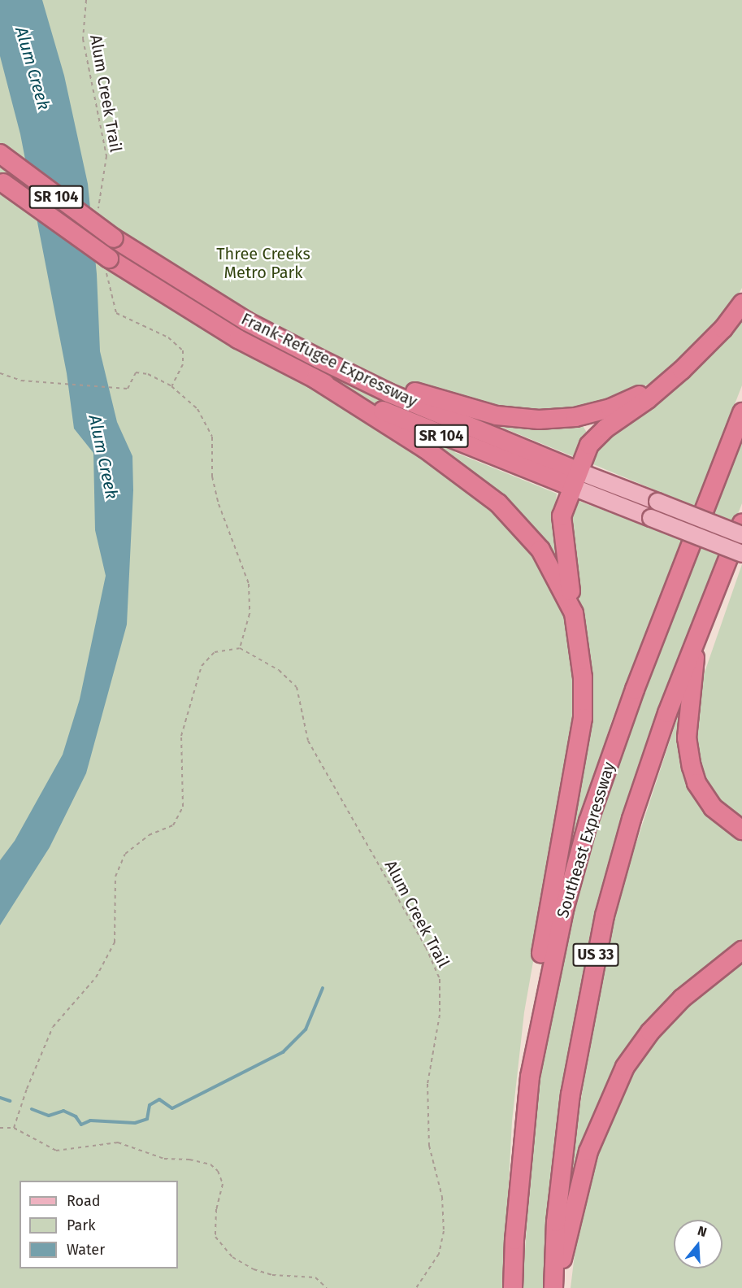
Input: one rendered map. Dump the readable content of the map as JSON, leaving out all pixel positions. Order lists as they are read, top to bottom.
{
  "streets": {
    "highway": [
      "SR 104",
      "Frank-Refugee Expressway",
      "Southeast Expressway",
      "US 33"
    ],
    "path": ["Alum Creek Trail"]
  },
  "water": ["Alum Creek"],
  "parks": ["Three Creeks Metro Park"],
  "legend": ["Road", "Park", "Water"],
  "north": "top"
}
